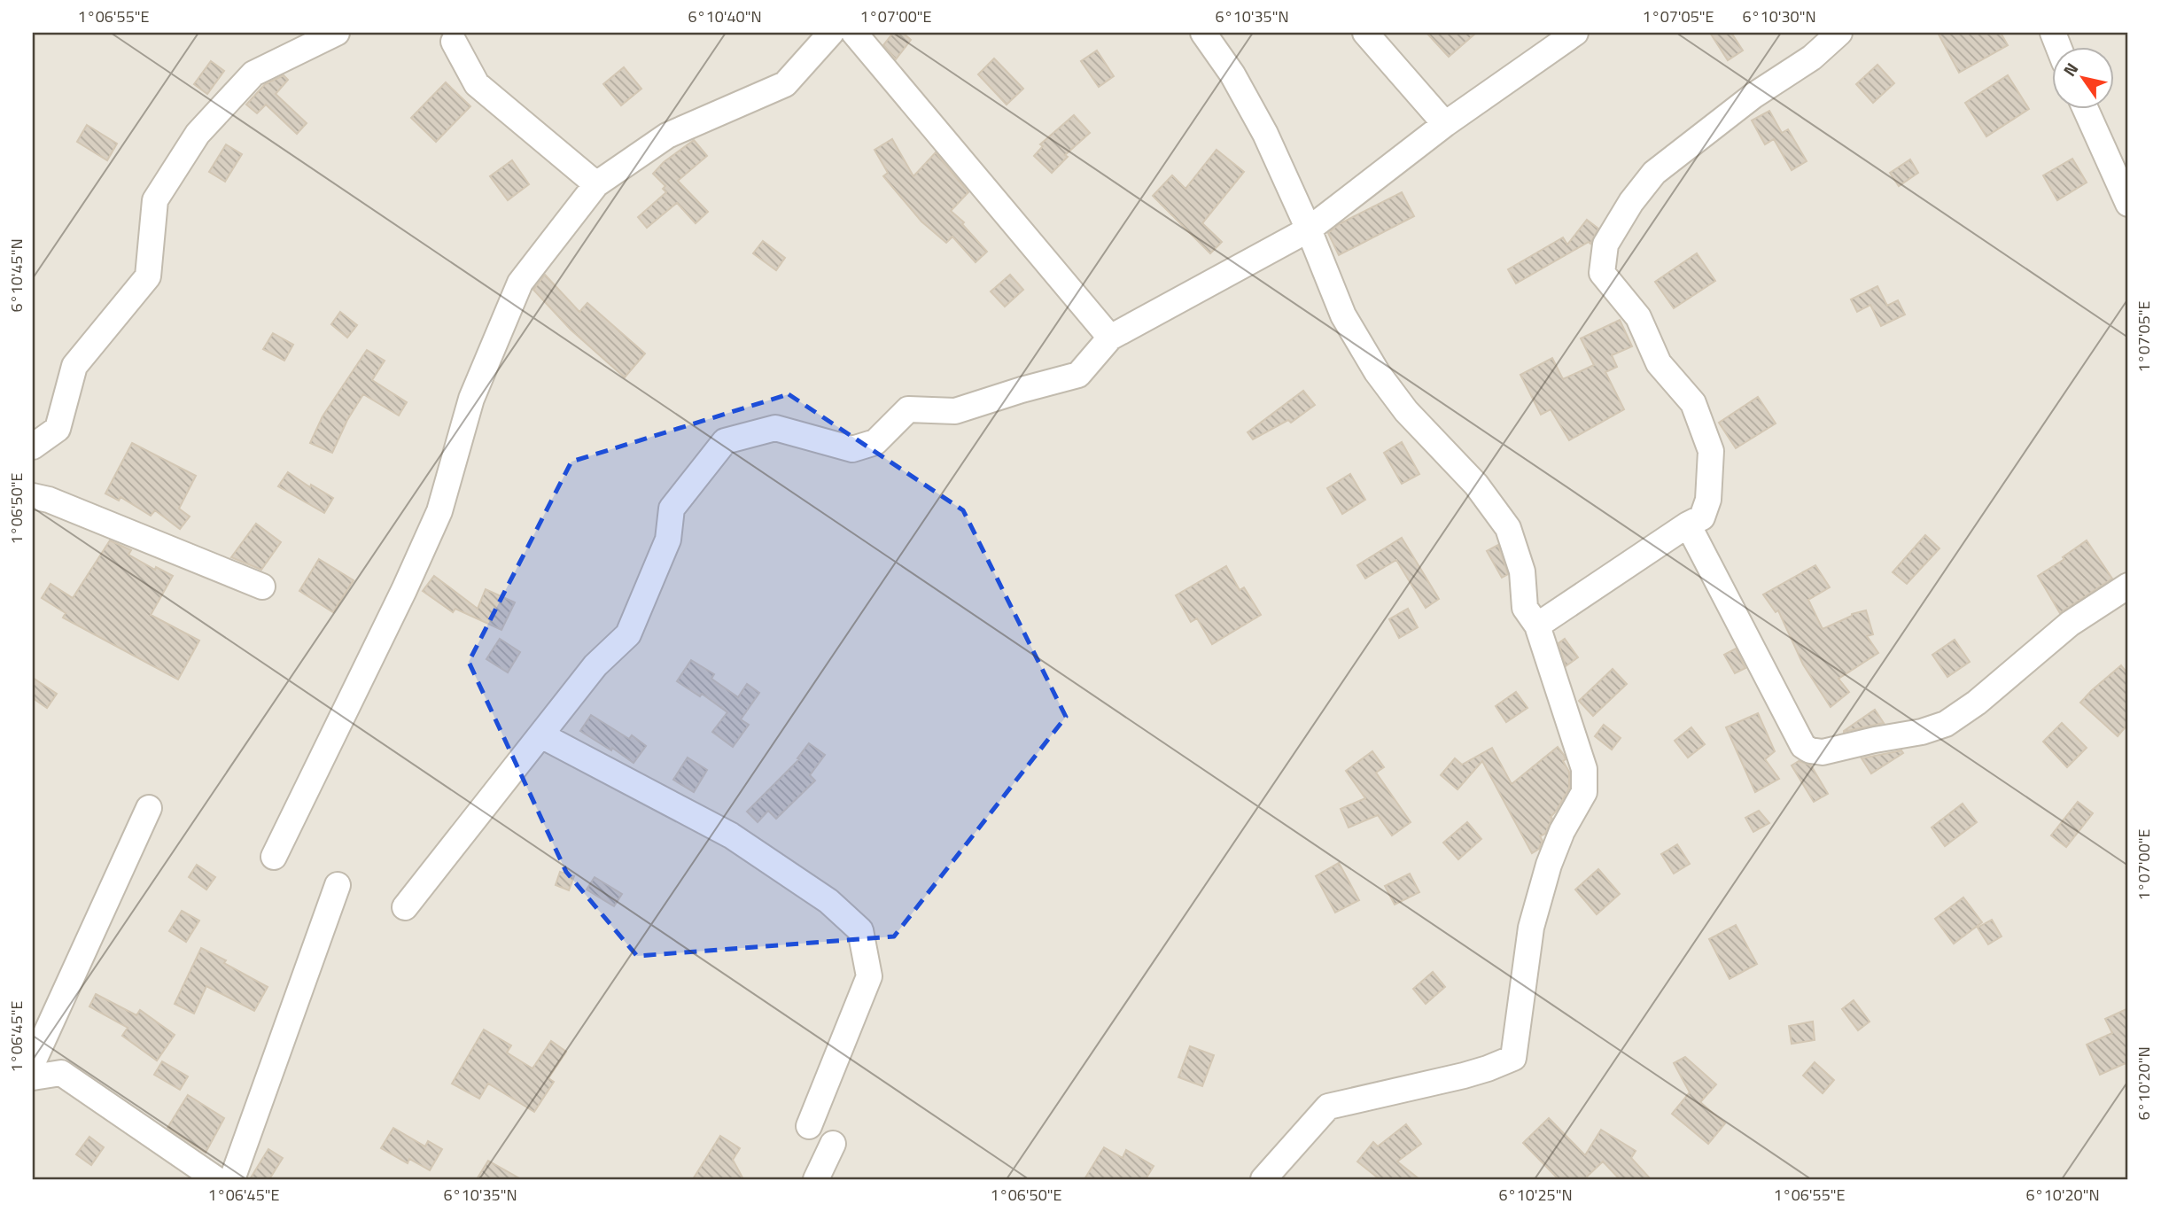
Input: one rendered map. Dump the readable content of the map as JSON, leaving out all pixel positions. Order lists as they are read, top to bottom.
{
  "north": "top left",
  "coordinates": [
    "1°06'55\"E",
    "6°10'40\"N",
    "1°07'00\"E",
    "6°10'35\"N",
    "1°07'05\"E",
    "6°10'30\"N",
    "6°10'45\"N",
    "1°06'50\"E",
    "1°06'45\"E",
    "6°10'20\"N",
    "6°10'25\"N"
  ]
}
